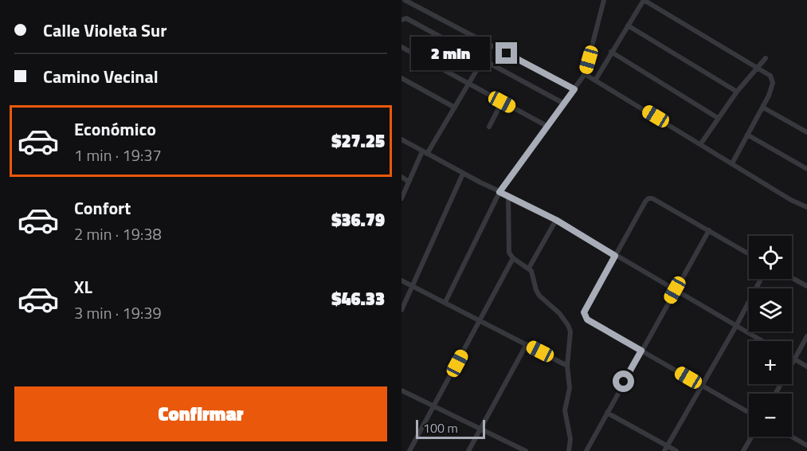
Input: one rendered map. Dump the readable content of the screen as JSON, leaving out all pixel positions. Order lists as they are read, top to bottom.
{
  "scale_bar": "100 m",
  "page": {
    "banner": ["Calle Violeta Sur", "Camino Vecinal"],
    "bubble": "2 min",
    "list": [
      {
        "name": "Económico",
        "note": "1 min · 19:37",
        "value": "$27.25"
      },
      {
        "name": "Confort",
        "note": "2 min · 19:38",
        "value": "$36.79"
      },
      {
        "name": "XL",
        "note": "3 min · 19:39",
        "value": "$46.33"
      }
    ],
    "map_buttons": ["+", "−"],
    "buttons": "Confirmar",
    "scale": "100 m"
  }
}
